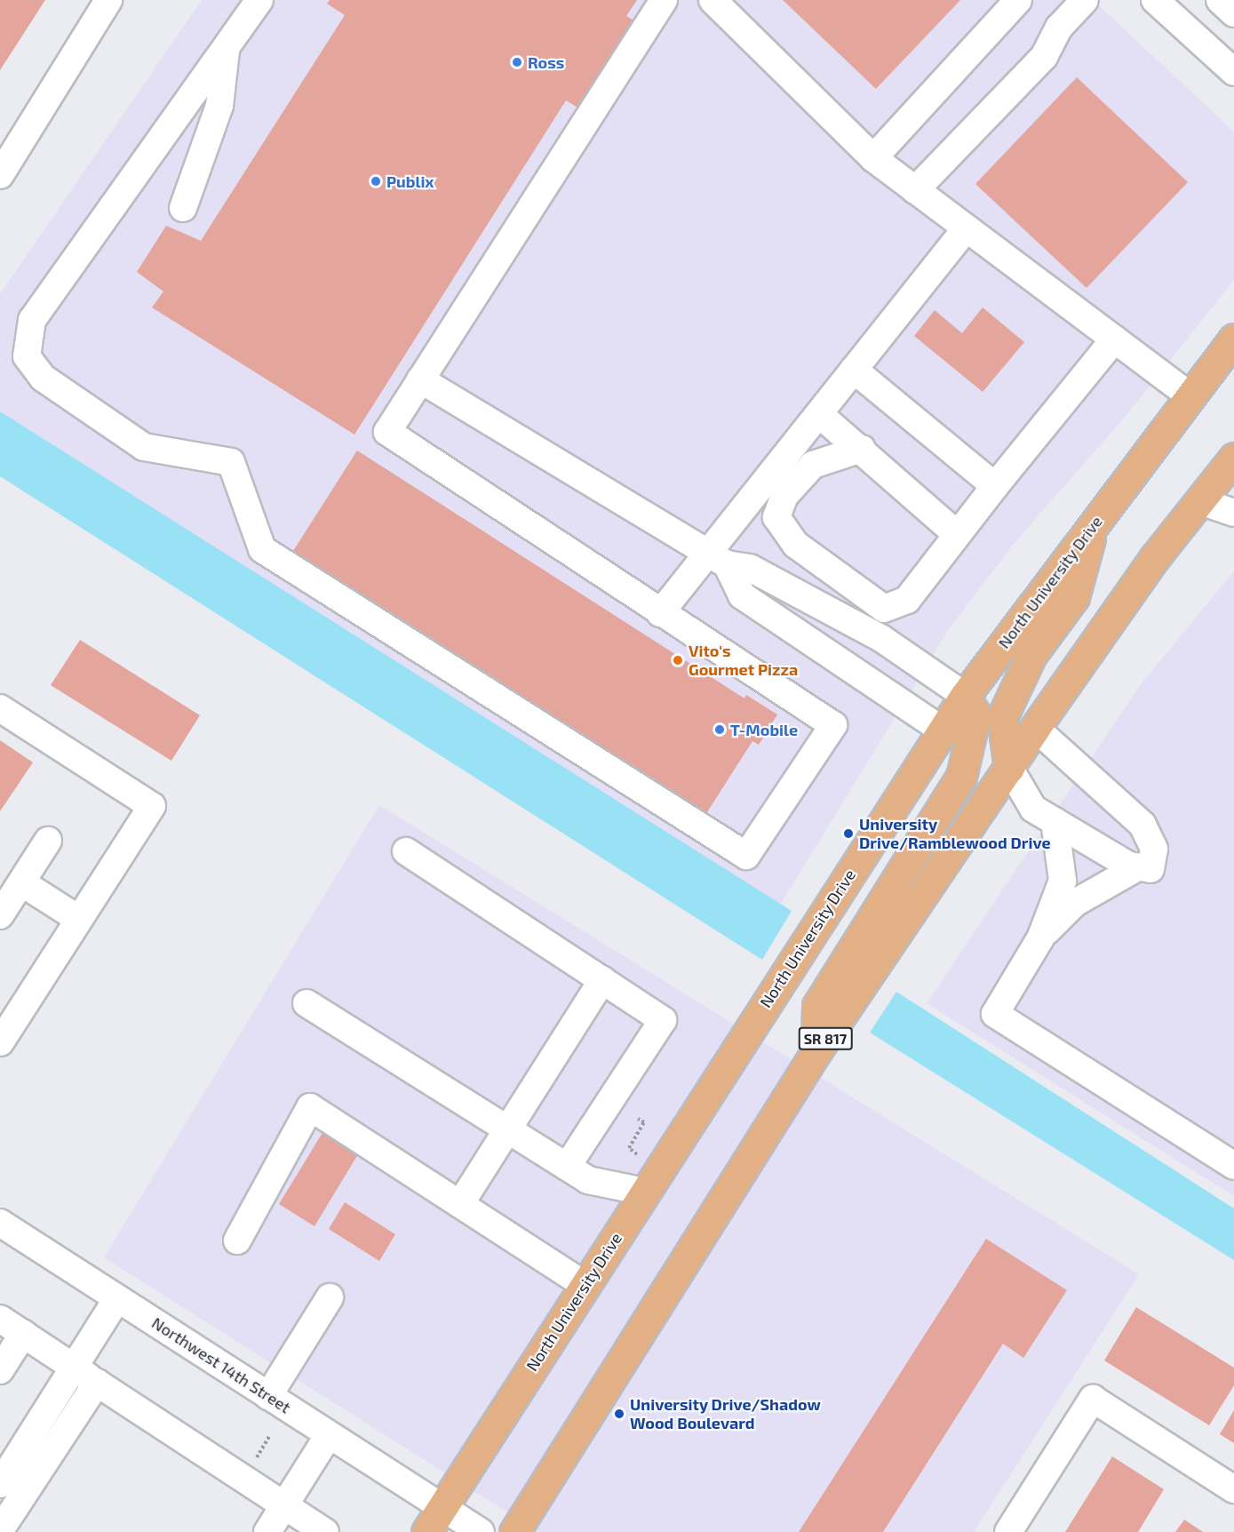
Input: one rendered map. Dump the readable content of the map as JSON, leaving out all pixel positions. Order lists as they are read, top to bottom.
{
  "streets": {
    "main road": ["North University Drive", "SR 817"],
    "street": ["Northwest 14th Street"]
  },
  "crossings": [
    ["North University Drive", "Northwest 14th Street"]
  ],
  "places": [
    "Ross",
    "Publix",
    "Vito's Gourmet Pizza",
    "T-Mobile",
    "University Drive/Ramblewood Drive",
    "University Drive/Shadow Wood Boulevard"
  ]
}
